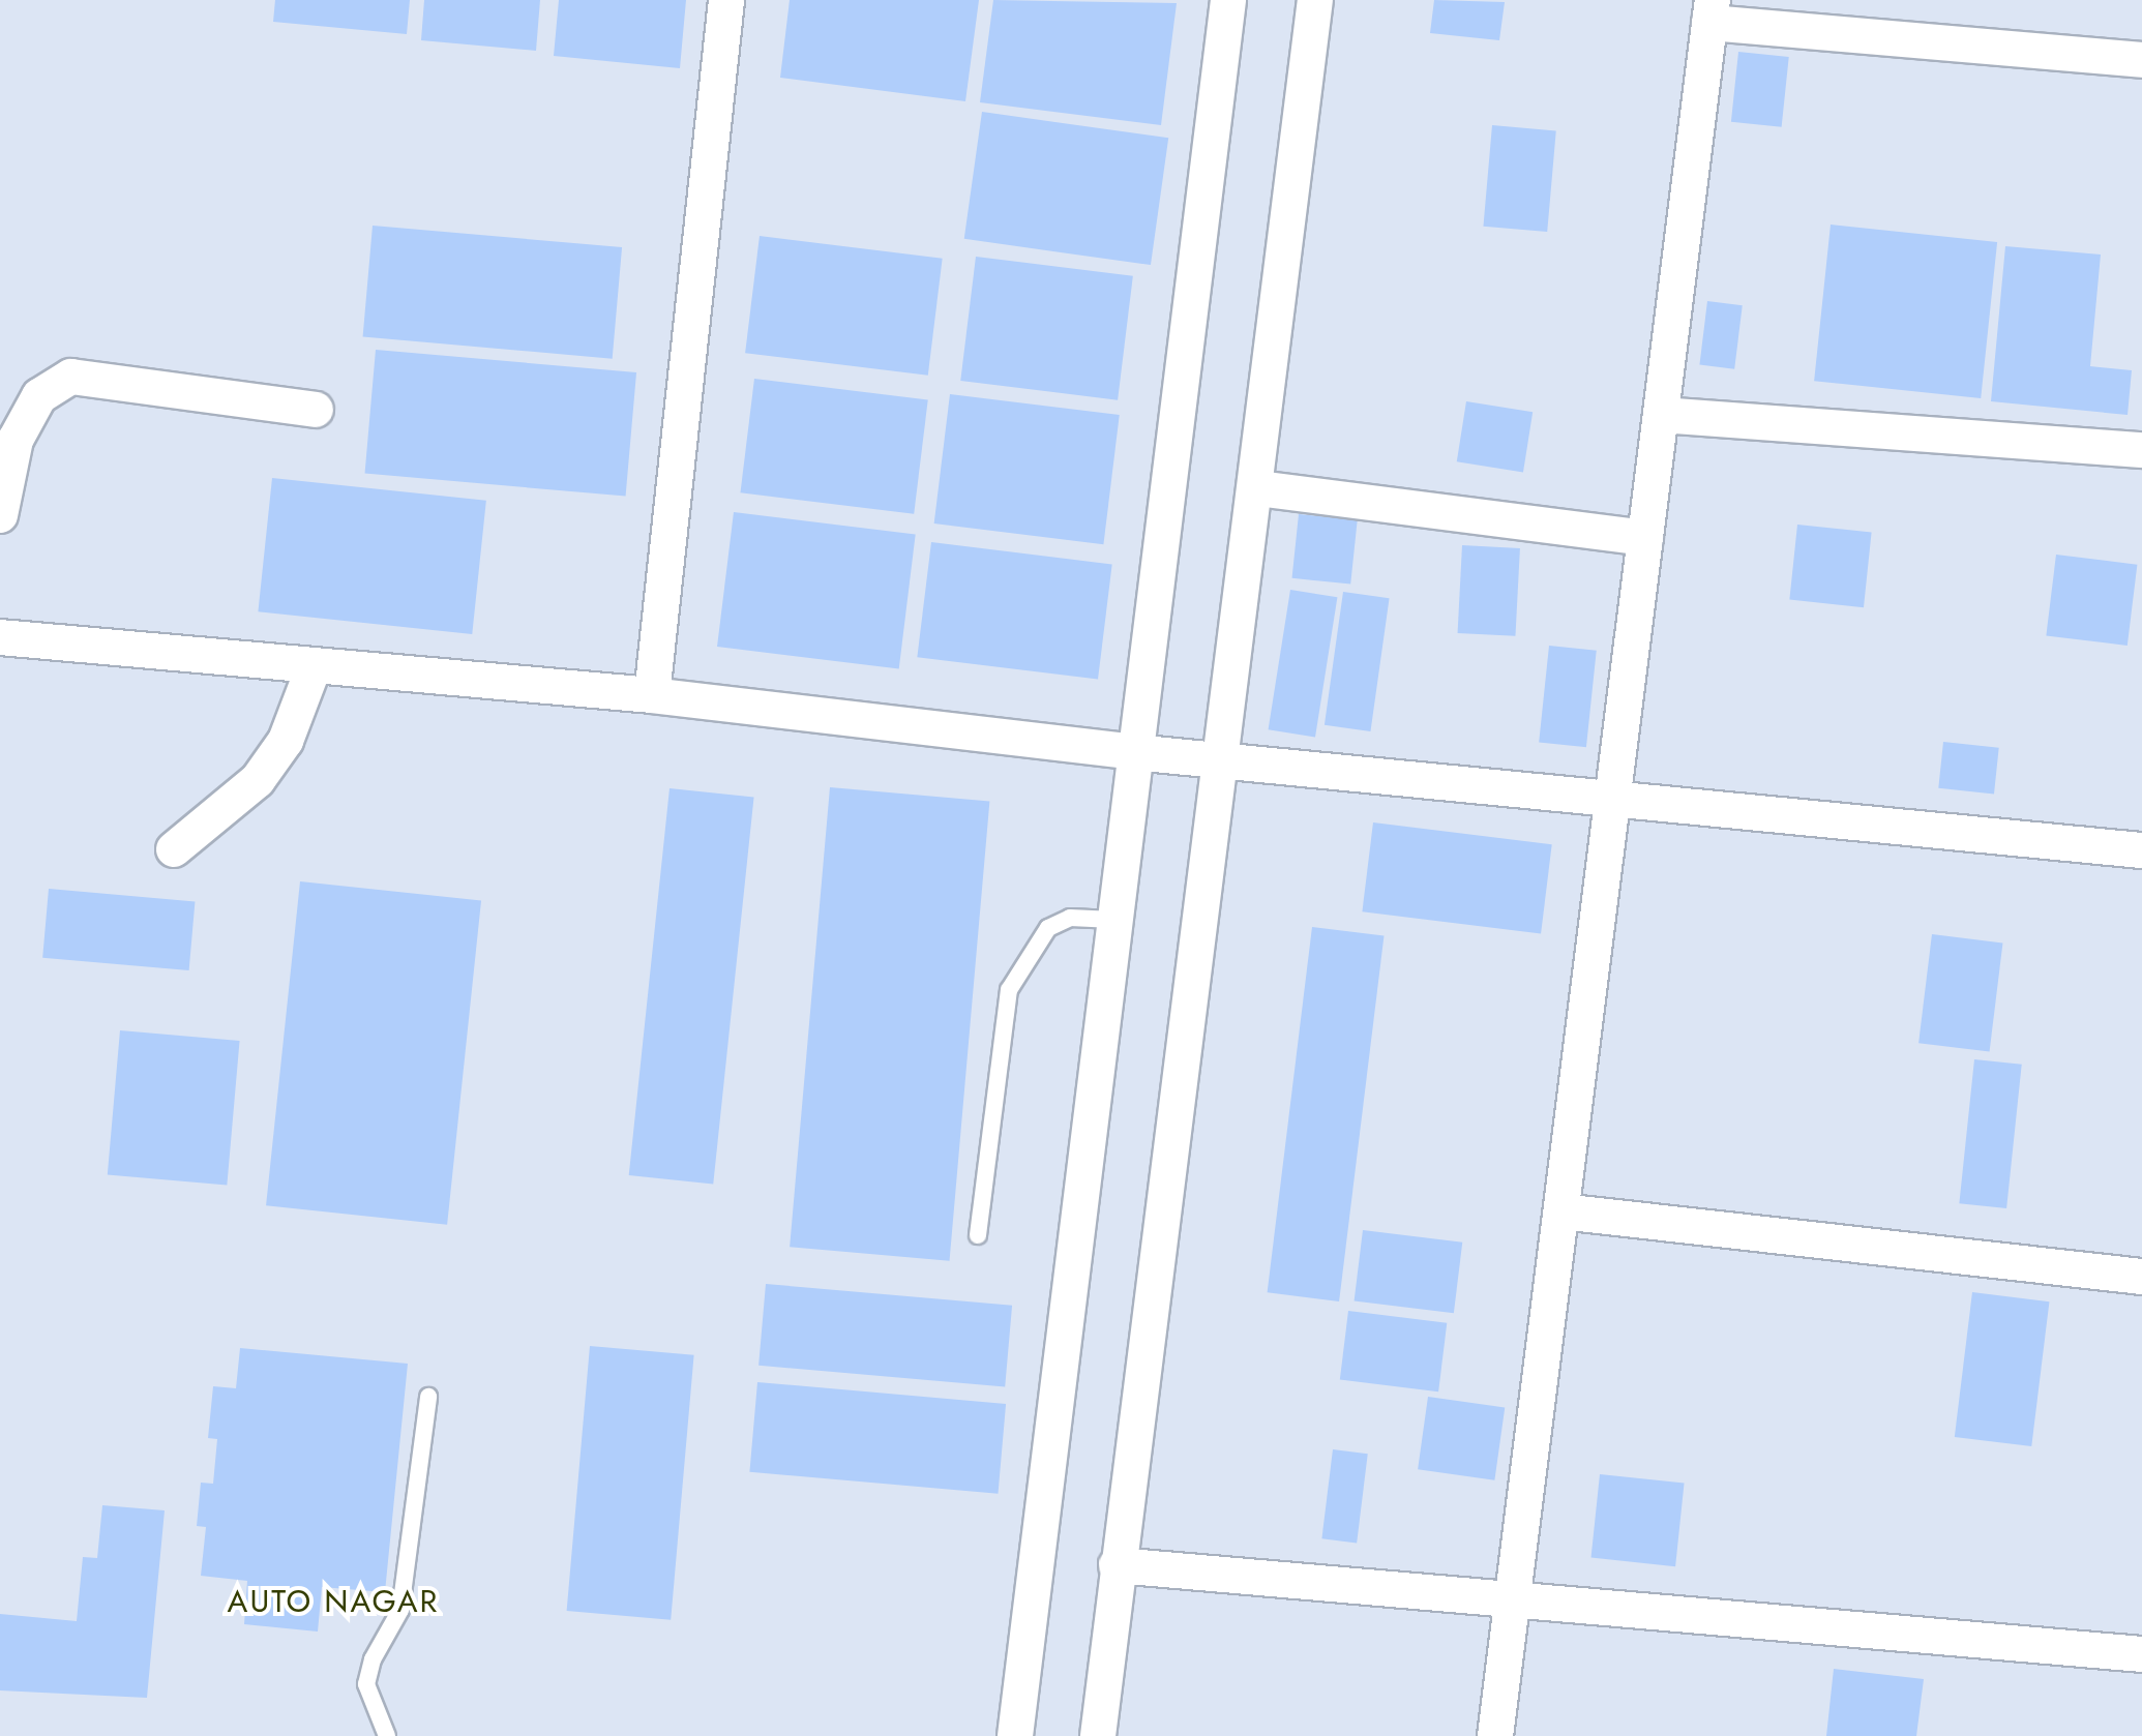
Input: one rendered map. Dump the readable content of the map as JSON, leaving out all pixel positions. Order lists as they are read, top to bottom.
{
  "districts": ["AUTO NAGAR"]
}
